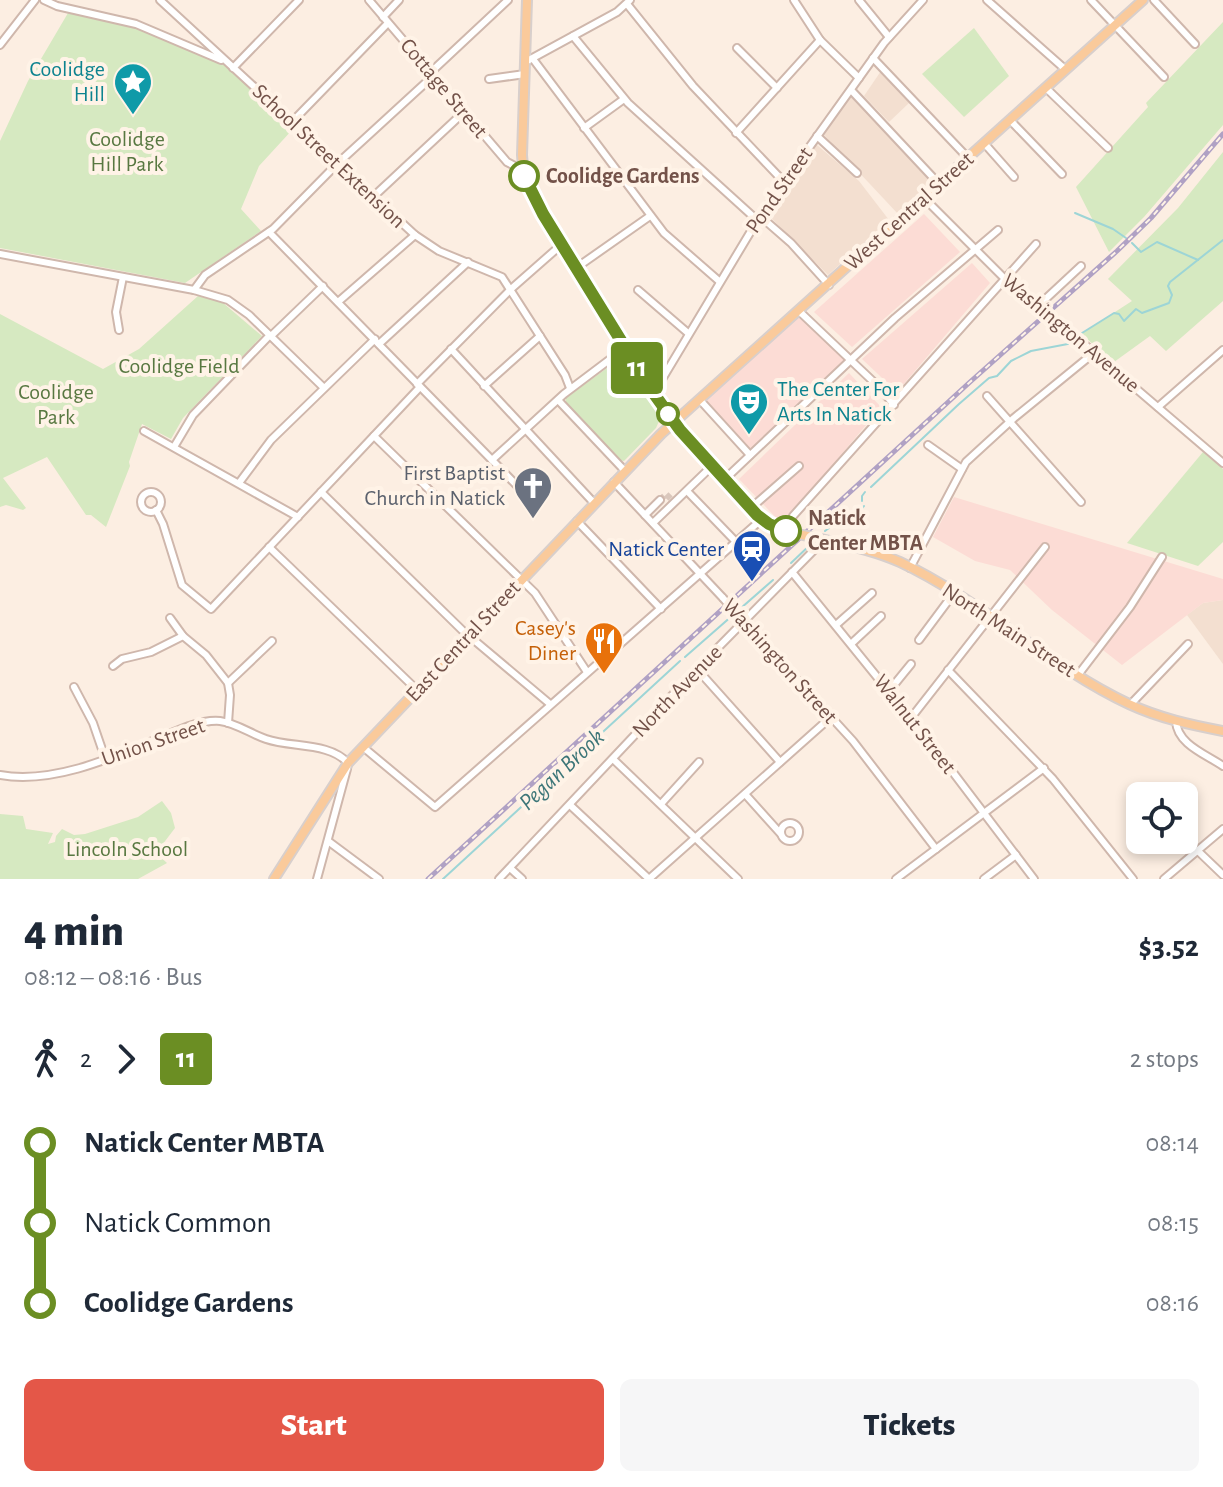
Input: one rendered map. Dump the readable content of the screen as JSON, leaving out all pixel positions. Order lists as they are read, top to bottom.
{
  "streets": {
    "main road": ["West Central Street", "North Main Street", "East Central Street"],
    "street": [
      "Cottage Street",
      "School Street Extension",
      "Pond Street",
      "Washington Avenue",
      "Washington Street",
      "North Avenue",
      "Walnut Street",
      "Union Street"
    ]
  },
  "crossings": [
    ["Cottage Street", "North Main Street"],
    ["Pond Street", "North Main Street"],
    ["West Central Street", "Washington Avenue"],
    ["West Central Street", "North Main Street"],
    ["West Central Street", "East Central Street"],
    ["North Main Street", "East Central Street"],
    ["North Main Street", "North Avenue"],
    ["East Central Street", "Washington Street"],
    ["East Central Street", "Union Street"],
    ["Washington Street", "North Avenue"],
    ["North Avenue", "Walnut Street"]
  ],
  "water": ["Pegan Brook"],
  "parks": [
    "Coolidge Hill Park",
    "Coolidge Field",
    "Coolidge Park",
    "Lincoln School"
  ],
  "places": {
    "place": ["Coolidge Hill"],
    "other": ["Coolidge Gardens", "Natick Center MBTA"],
    "theatre": ["The Center For Arts In Natick"],
    "church": ["First Baptist Church in Natick"],
    "station": ["Natick Center"],
    "restaurant": ["Casey's Diner"]
  },
  "lines": ["bus line 11"],
  "page": {
    "on_map": "11",
    "heading": ["4 min", "08:12 – 08:16 · Bus", "$3.52"],
    "legs": ["2", "11", "2 stops"],
    "list": [
      {
        "name": "Natick Center MBTA",
        "value": "08:14"
      },
      {
        "name": "Natick Common",
        "value": "08:15"
      },
      {
        "name": "Coolidge Gardens",
        "value": "08:16"
      }
    ],
    "buttons": ["Start", "Tickets"]
  }
}
